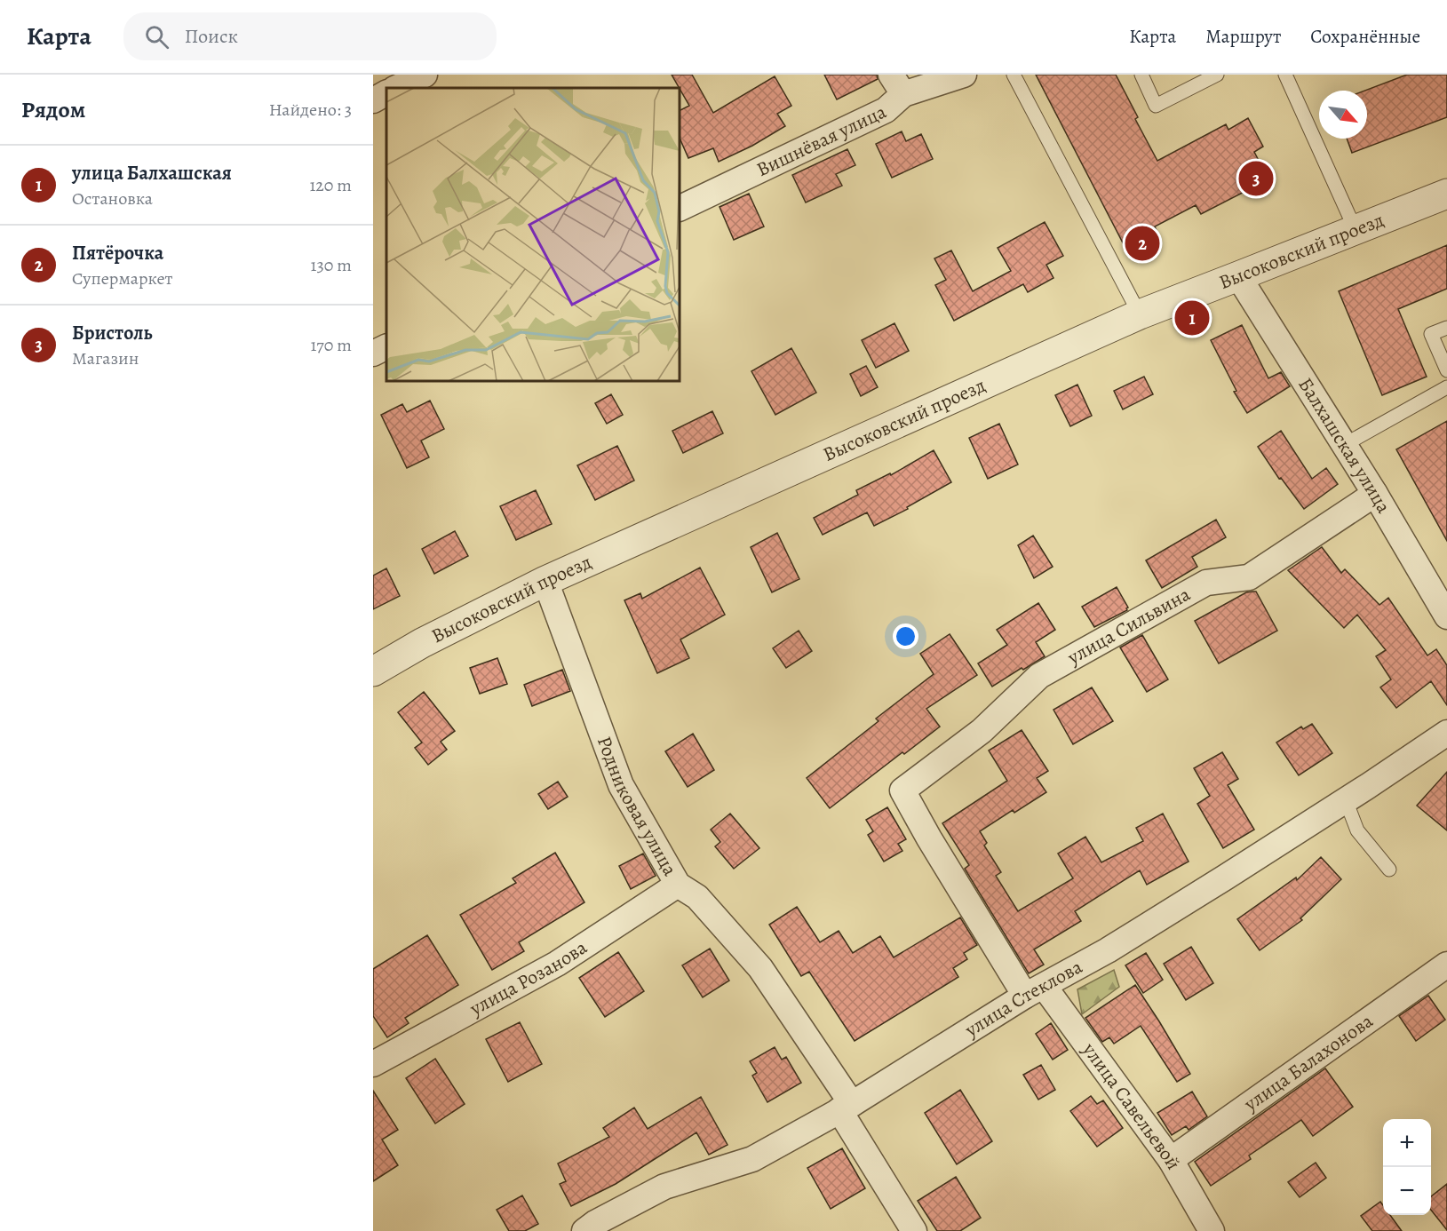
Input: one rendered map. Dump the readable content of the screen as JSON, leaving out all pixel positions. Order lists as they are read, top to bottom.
{
  "streets": {
    "street": [
      "Вишнёвая улица",
      "Высоковский проезд",
      "Балхашская улица",
      "улица Сильвина",
      "Родниковая улица",
      "улица Розанова",
      "улица Стеклова",
      "улица Балахонова",
      "улица Савельевой"
    ]
  },
  "crossings": [
    ["Высоковский проезд", "Балхашская улица"],
    ["Высоковский проезд", "Родниковая улица"],
    ["Балхашская улица", "улица Сильвина"],
    ["улица Сильвина", "улица Савельевой"],
    ["Родниковая улица", "улица Розанова"],
    ["Родниковая улица", "улица Стеклова"],
    ["улица Стеклова", "улица Савельевой"],
    ["улица Балахонова", "улица Савельевой"]
  ],
  "north": "bottom right",
  "page": {
    "header": "Карта",
    "search": "Поиск",
    "nav": ["Карта", "Маршрут", "Сохранённые"],
    "heading": ["Рядом", "Найдено: 3"],
    "list": [
      {
        "mark": "1",
        "name": "улица Балхашская",
        "note": "Остановка",
        "value": "120 m"
      },
      {
        "mark": "2",
        "name": "Пятёрочка",
        "note": "Супермаркет",
        "value": "130 m"
      },
      {
        "mark": "3",
        "name": "Бристоль",
        "note": "Магазин",
        "value": "170 m"
      }
    ],
    "pins": ["3", "2", "1"],
    "map_buttons": ["+", "−"]
  }
}
